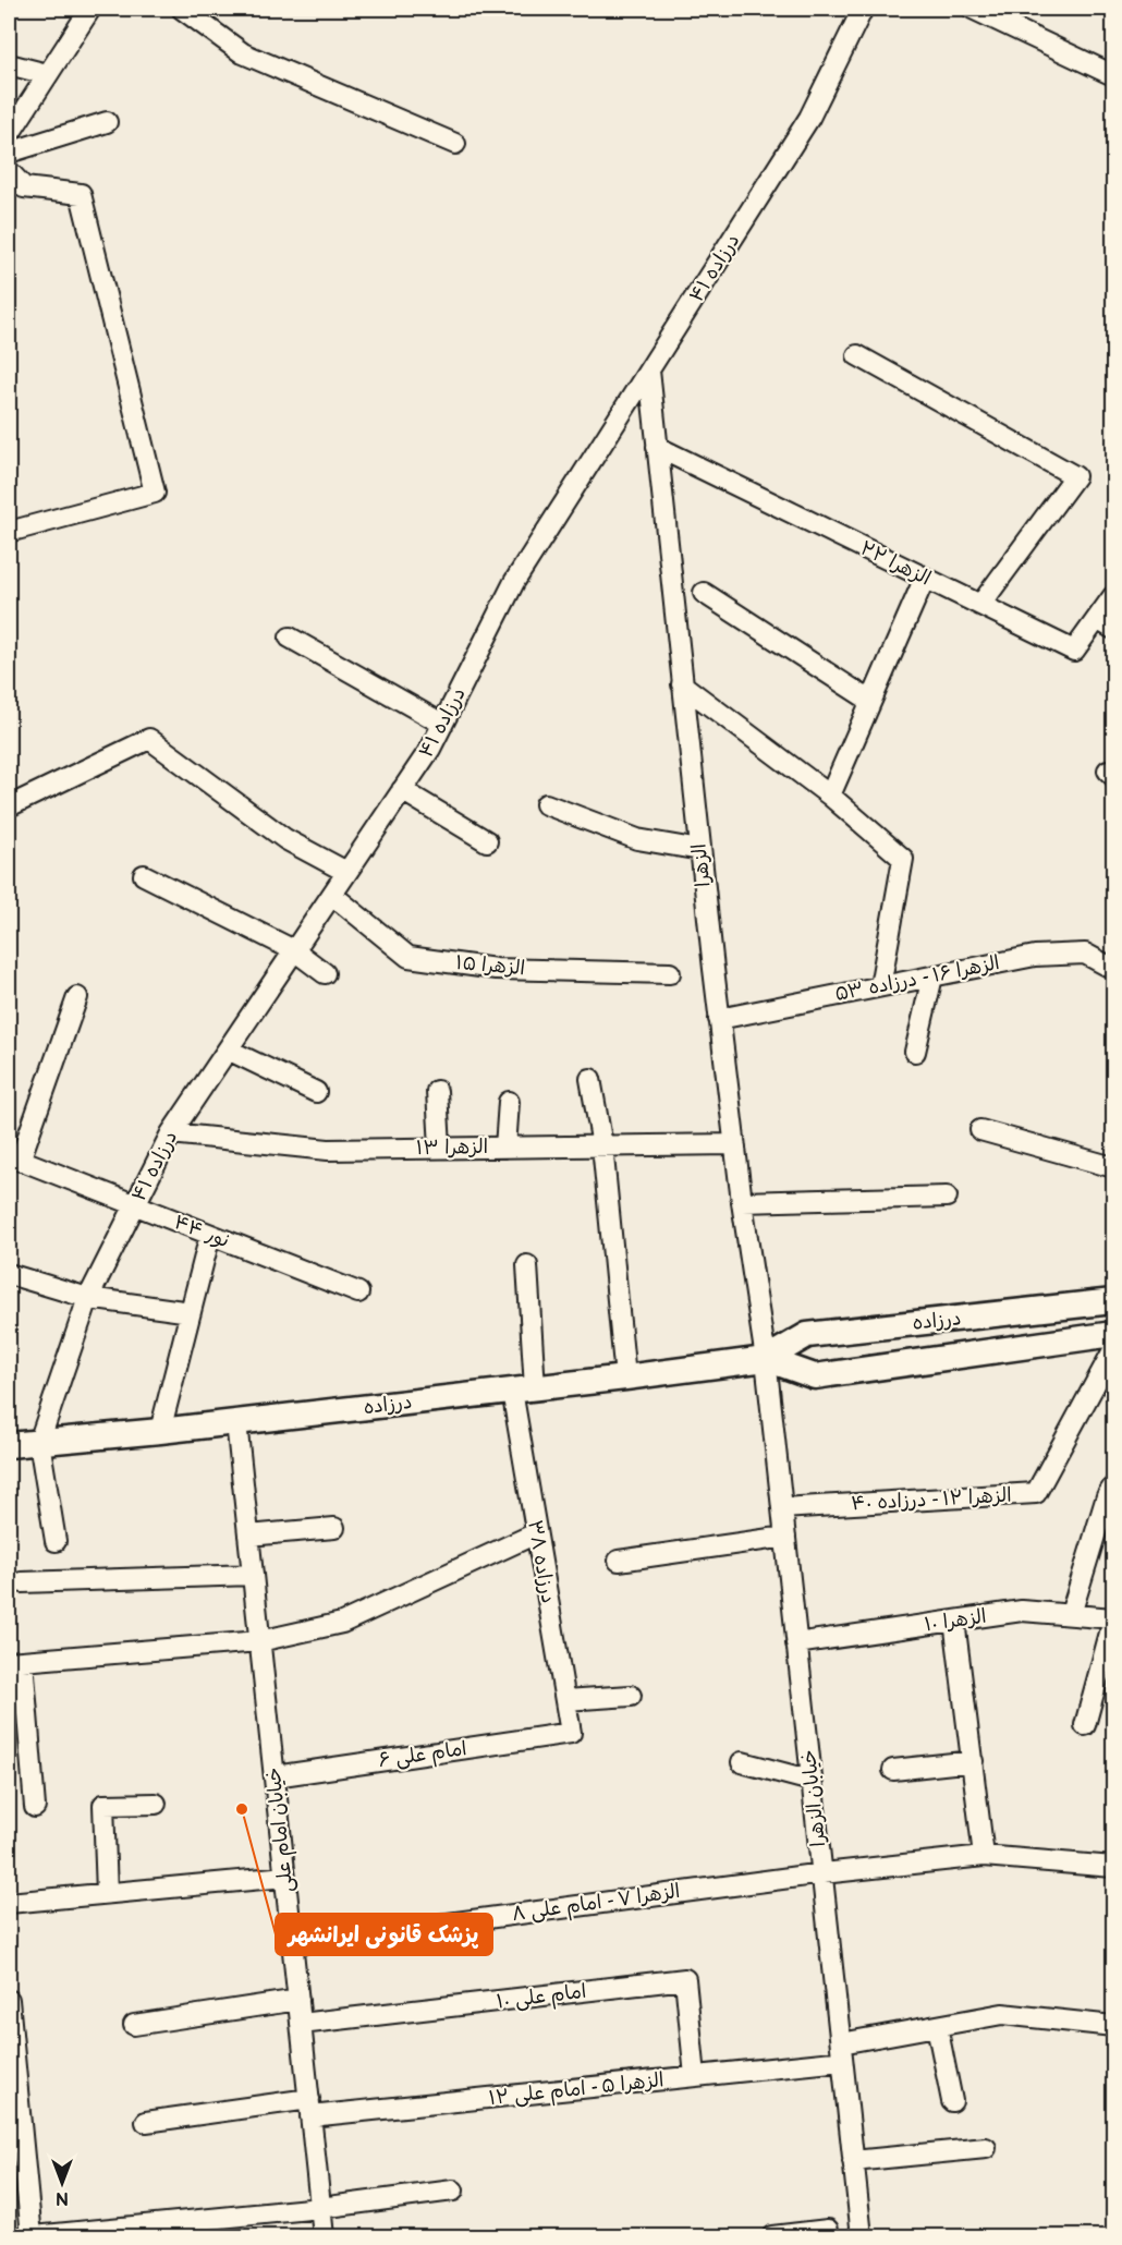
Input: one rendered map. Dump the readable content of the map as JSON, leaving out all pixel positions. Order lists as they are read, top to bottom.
{
  "streets": {
    "main road": ["درزاده"],
    "street": [
      "درزاده ۴۱",
      "الزهرا ۲۲",
      "الزهرا",
      "الزهرا ۱۵",
      "الزهرا ۱۶ - درزاده ۵۳",
      "الزهرا ۱۳",
      "نور ۴۴",
      "الزهرا ۱۲ - درزاده ۴۰",
      "درزاده ۳۸",
      "الزهرا ۱۰",
      "امام علی ۶",
      "خیابان الزهرا",
      "خیابان امام علی",
      "الزهرا ۷ - امام علی ۸",
      "امام علی ۱۰",
      "الزهرا ۵ - امام علی ۱۲"
    ]
  },
  "crossings": [
    ["درزاده ۴۱", "الزهرا"],
    ["درزاده ۴۱", "الزهرا ۱۵"],
    ["درزاده ۴۱", "الزهرا ۱۳"],
    ["درزاده ۴۱", "نور ۴۴"],
    ["درزاده ۴۱", "درزاده"],
    ["الزهرا ۲۲", "الزهرا"],
    ["الزهرا", "الزهرا ۱۶ - درزاده ۵۳"],
    ["الزهرا", "الزهرا ۱۳"],
    ["الزهرا", "درزاده"],
    ["الزهرا", "خیابان الزهرا"],
    ["درزاده", "درزاده ۳۸"],
    ["درزاده", "خیابان الزهرا"],
    ["درزاده", "خیابان امام علی"],
    ["الزهرا ۱۲ - درزاده ۴۰", "خیابان الزهرا"],
    ["درزاده ۳۸", "امام علی ۶"],
    ["الزهرا ۱۰", "خیابان الزهرا"],
    ["امام علی ۶", "خیابان امام علی"],
    ["خیابان الزهرا", "الزهرا ۷ - امام علی ۸"],
    ["خیابان الزهرا", "الزهرا ۵ - امام علی ۱۲"],
    ["خیابان امام علی", "الزهرا ۷ - امام علی ۸"],
    ["خیابان امام علی", "امام علی ۱۰"],
    ["خیابان امام علی", "الزهرا ۵ - امام علی ۱۲"],
    ["امام علی ۱۰", "الزهرا ۵ - امام علی ۱۲"]
  ],
  "places": ["پزشک قانونی ایرانشهر"],
  "north": "bottom"
}
